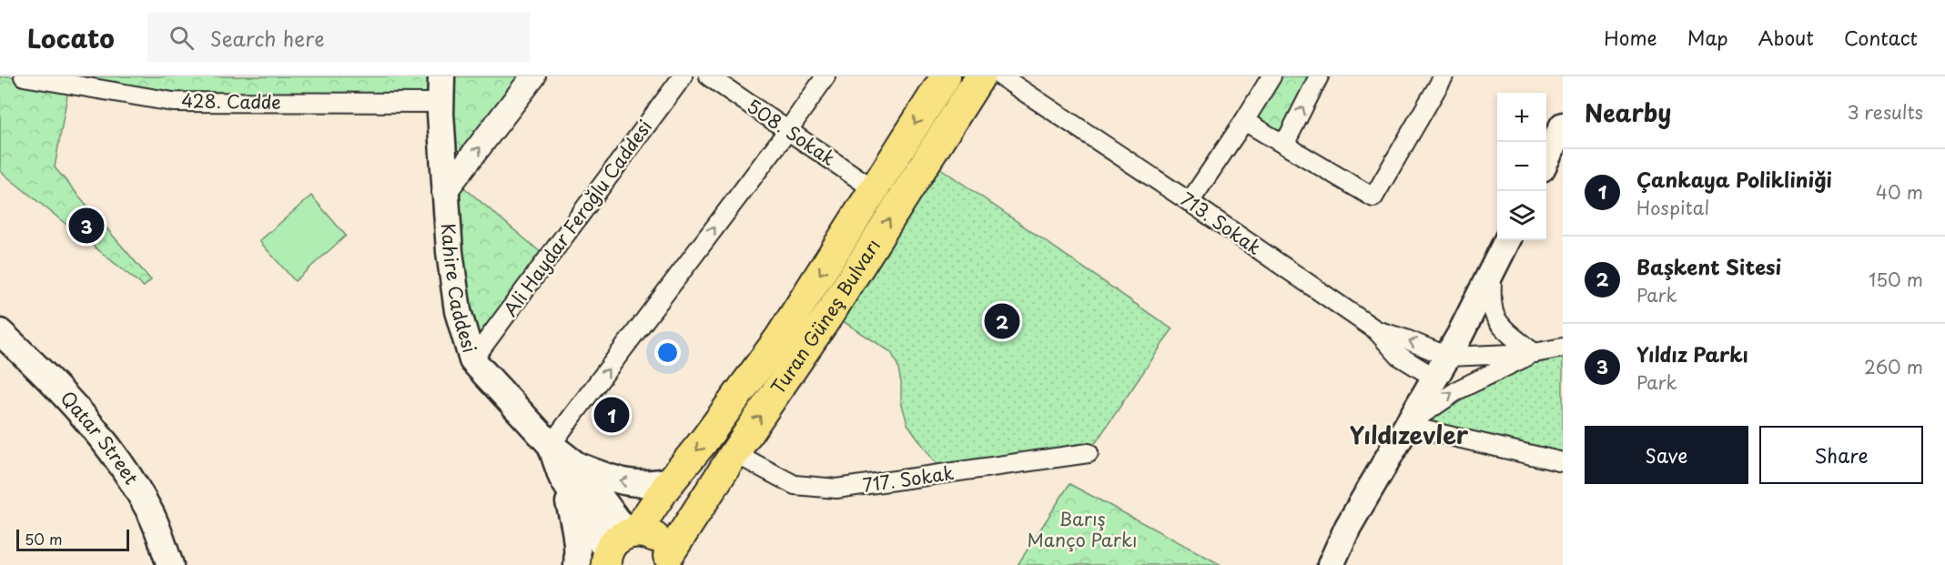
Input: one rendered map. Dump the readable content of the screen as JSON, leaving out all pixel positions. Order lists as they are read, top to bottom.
{
  "streets": {
    "main road": ["Kahire Caddesi", "Turan Güneş Bulvarı", "Qatar Street"],
    "street": [
      "428. Cadde",
      "508. Sokak",
      "Ali Haydar Feroğlu Caddesi",
      "713. Sokak",
      "717. Sokak"
    ]
  },
  "crossings": [
    ["428. Cadde", "Kahire Caddesi"],
    ["508. Sokak", "Turan Güneş Bulvarı"],
    ["Ali Haydar Feroğlu Caddesi", "Kahire Caddesi"],
    ["Turan Güneş Bulvarı", "717. Sokak"]
  ],
  "districts": ["Yıldızevler"],
  "parks": ["Barış Manço Parkı"],
  "scale_bar": "50 m",
  "page": {
    "header": "Locato",
    "search": "Search here",
    "nav": [
      "Home",
      "Map",
      "About",
      "Contact"
    ],
    "heading": ["Nearby", "3 results"],
    "map_buttons": ["+", "−"],
    "list": [
      {
        "mark": "1",
        "name": "Çankaya Polikliniği",
        "note": "Hospital",
        "value": "40 m"
      },
      {
        "mark": "2",
        "name": "Başkent Sitesi",
        "note": "Park",
        "value": "150 m"
      },
      {
        "mark": "3",
        "name": "Yıldız Parkı",
        "note": "Park",
        "value": "260 m"
      }
    ],
    "pins": ["3", "2", "1"],
    "buttons": ["Save", "Share"],
    "scale": "50 m"
  }
}
